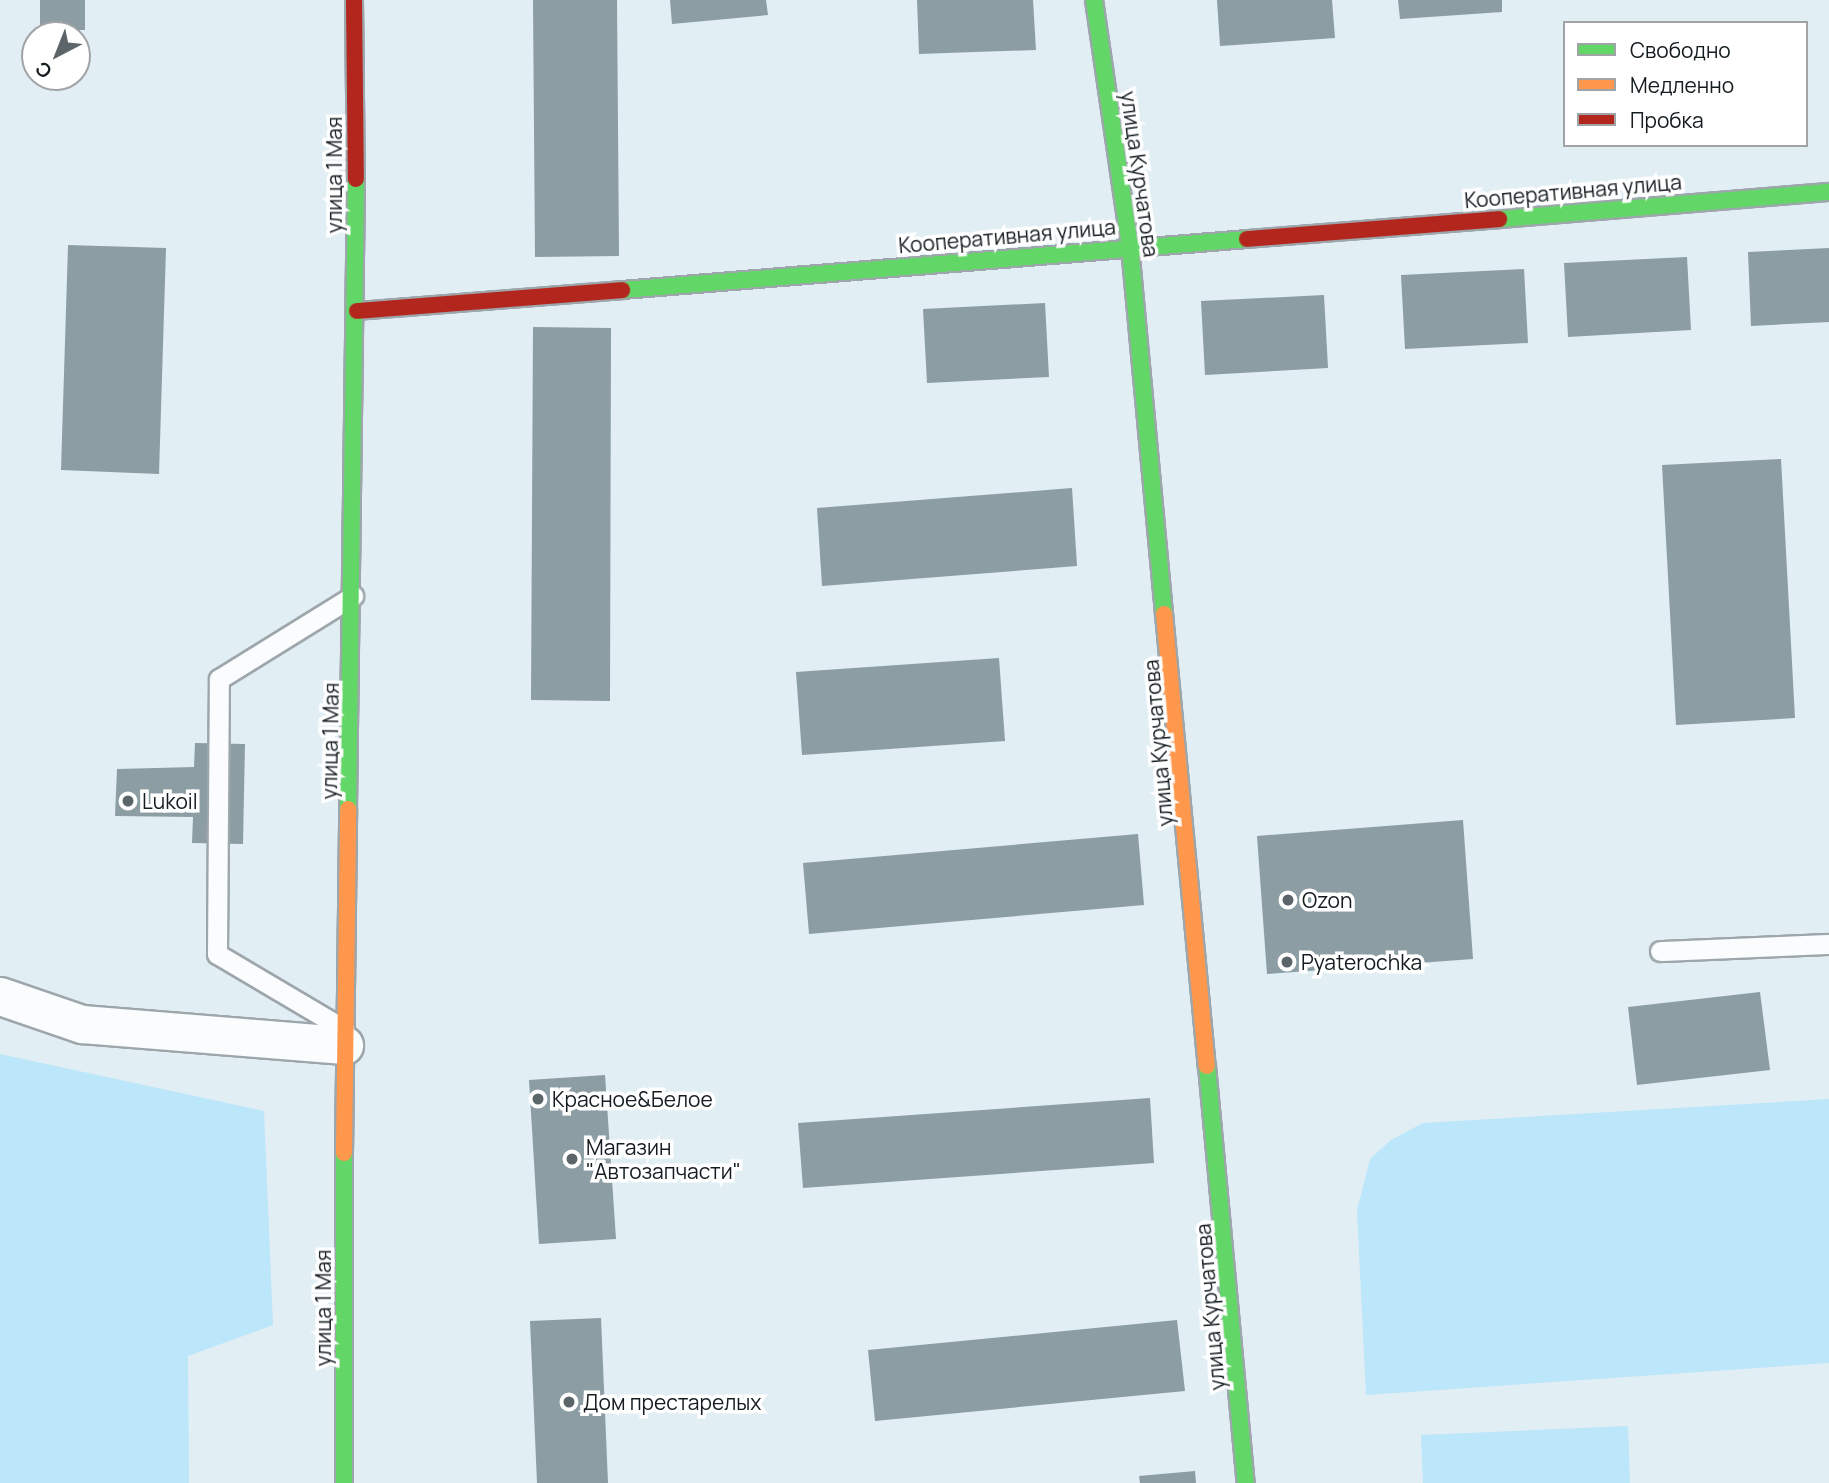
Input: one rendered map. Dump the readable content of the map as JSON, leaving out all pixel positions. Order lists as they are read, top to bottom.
{
  "streets": {
    "street": ["улица Курчатова", "улица 1 Мая", "Кооперативная улица"]
  },
  "crossings": [
    ["улица Курчатова", "Кооперативная улица"],
    ["улица 1 Мая", "Кооперативная улица"]
  ],
  "places": [
    "Lukoil",
    "Ozon",
    "Pyaterochka",
    "Красное&Белое",
    "Магазин \"Автозапчасти\"",
    "Дом престарелых"
  ],
  "legend": ["Свободно", "Медленно", "Пробка"],
  "north": "bottom left"
}
